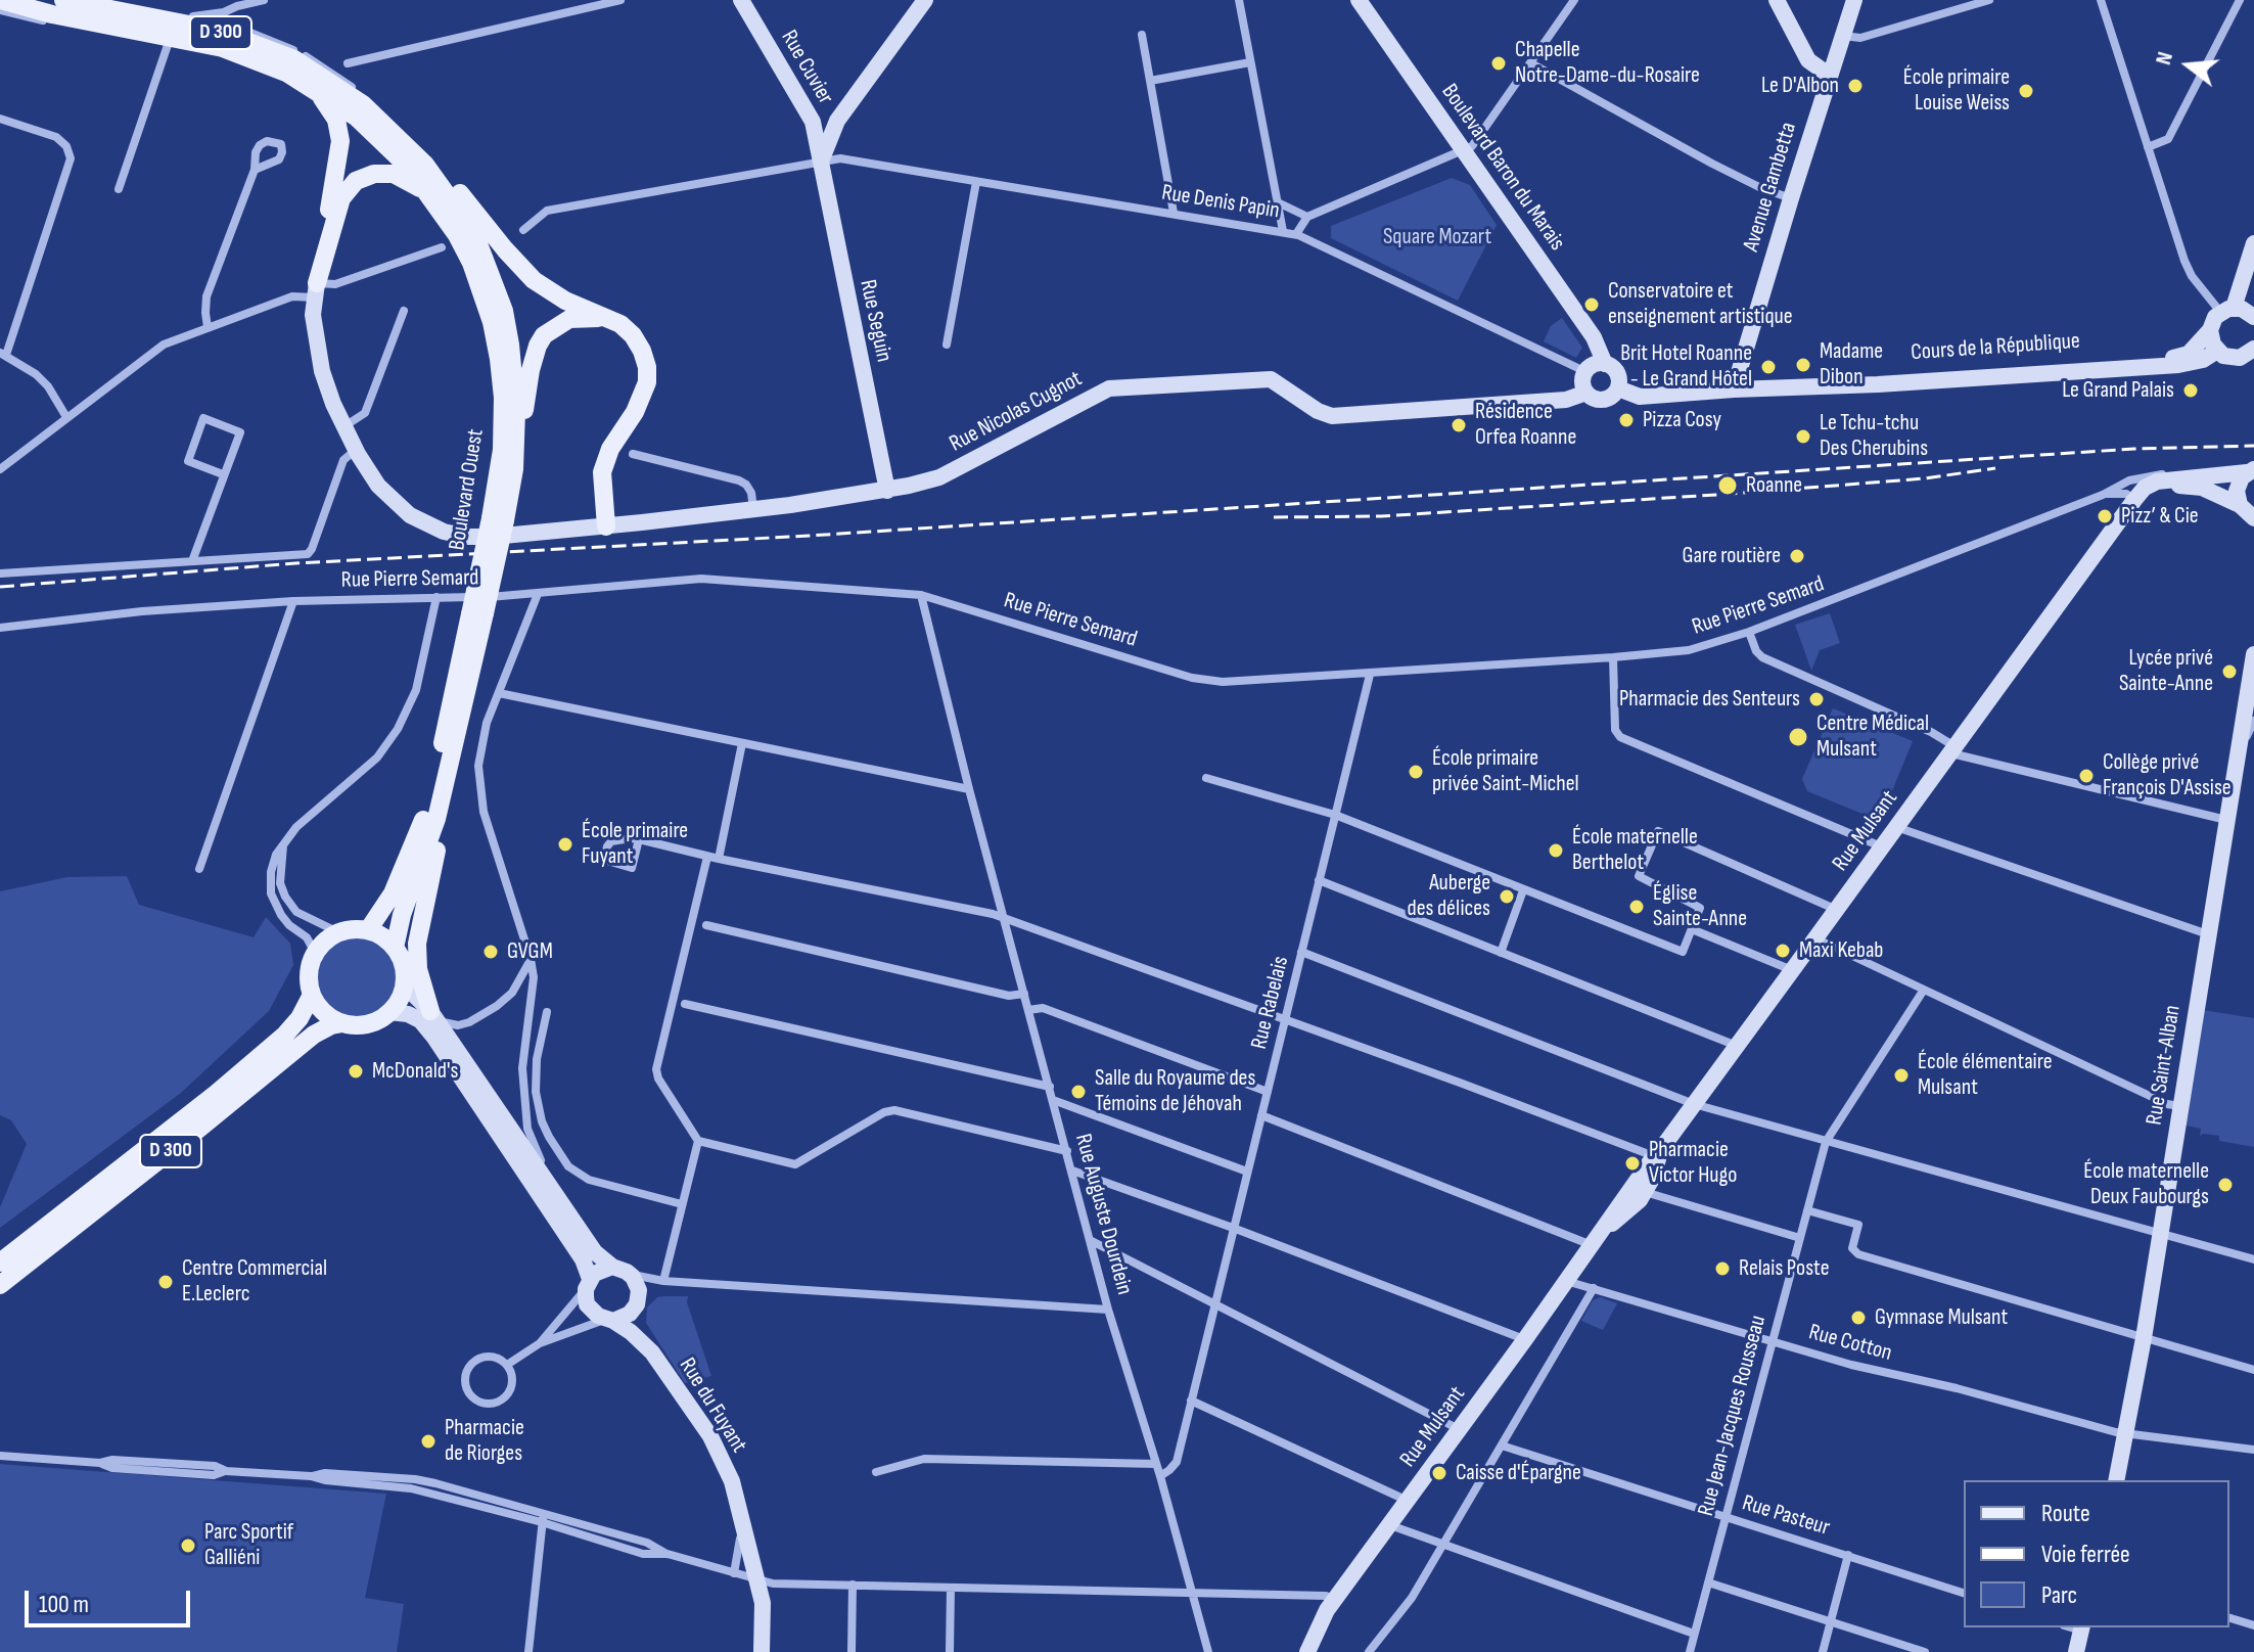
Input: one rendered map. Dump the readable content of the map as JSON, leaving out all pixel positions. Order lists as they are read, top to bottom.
{
  "streets": {
    "main road": ["D 300", "Boulevard Ouest"],
    "street": [
      "Rue Cuvier",
      "Boulevard Baron du Marais",
      "Avenue Gambetta",
      "Rue Denis Papin",
      "Rue Seguin",
      "Cours de la République",
      "Rue Nicolas Cugnot",
      "Rue Pierre Semard",
      "Rue Mulsant",
      "Rue Rabelais",
      "Rue Saint-Alban",
      "Rue Auguste Dourdein",
      "Rue Cotton",
      "Rue du Fuyant",
      "Rue Jean-Jacques Rousseau",
      "Rue Pasteur"
    ]
  },
  "crossings": [
    ["D 300", "Boulevard Ouest"],
    ["Rue Cuvier", "Rue Denis Papin"],
    ["Rue Cuvier", "Rue Seguin"],
    ["Boulevard Baron du Marais", "Rue Denis Papin"],
    ["Boulevard Baron du Marais", "Cours de la République"],
    ["Boulevard Baron du Marais", "Rue Nicolas Cugnot"],
    ["Avenue Gambetta", "Cours de la République"],
    ["Rue Denis Papin", "Rue Seguin"],
    ["Rue Denis Papin", "Cours de la République"],
    ["Rue Denis Papin", "Rue Nicolas Cugnot"],
    ["Rue Seguin", "Rue Nicolas Cugnot"],
    ["Cours de la République", "Rue Nicolas Cugnot"],
    ["Rue Pierre Semard", "Rue Mulsant"],
    ["Rue Pierre Semard", "Rue Rabelais"],
    ["Rue Pierre Semard", "Rue Auguste Dourdein"],
    ["Rue Mulsant", "Rue Cotton"],
    ["Rue Rabelais", "Rue Auguste Dourdein"],
    ["Rue Saint-Alban", "Rue Cotton"],
    ["Rue Cotton", "Rue Jean-Jacques Rousseau"],
    ["Rue Jean-Jacques Rousseau", "Rue Pasteur"]
  ],
  "parks": ["Square Mozart"],
  "places": [
    "Chapelle Notre-Dame-du-Rosaire",
    "Le D'Albon",
    "École primaire Louise Weiss",
    "Conservatoire et enseignement artistique",
    "Madame Dibon",
    "Brit Hotel Roanne - Le Grand Hôtel",
    "Le Grand Palais",
    "Pizza Cosy",
    "Résidence Orfea Roanne",
    "Le Tchu-tchu Des Cherubins",
    "Roanne",
    "Pizz’ & Cie",
    "Gare routière",
    "Lycée privé Sainte-Anne",
    "Pharmacie des Senteurs",
    "Centre Médical Mulsant",
    "École primaire privée Saint-Michel",
    "Collège privé François D'Assise",
    "École primaire Fuyant",
    "École maternelle Berthelot",
    "Auberge des délices",
    "Église Sainte-Anne",
    "Maxi Kebab",
    "GVGM",
    "McDonald's",
    "École élémentaire Mulsant",
    "Salle du Royaume des Témoins de Jéhovah",
    "Pharmacie Victor Hugo",
    "École maternelle Deux Faubourgs",
    "Relais Poste",
    "Centre Commercial E.Leclerc",
    "Gymnase Mulsant",
    "Pharmacie de Riorges",
    "Caisse d'Épargne",
    "Parc Sportif Galliéni"
  ],
  "legend": ["Route", "Voie ferrée", "Parc"],
  "scale_bar": "100 m",
  "north": "left"
}
